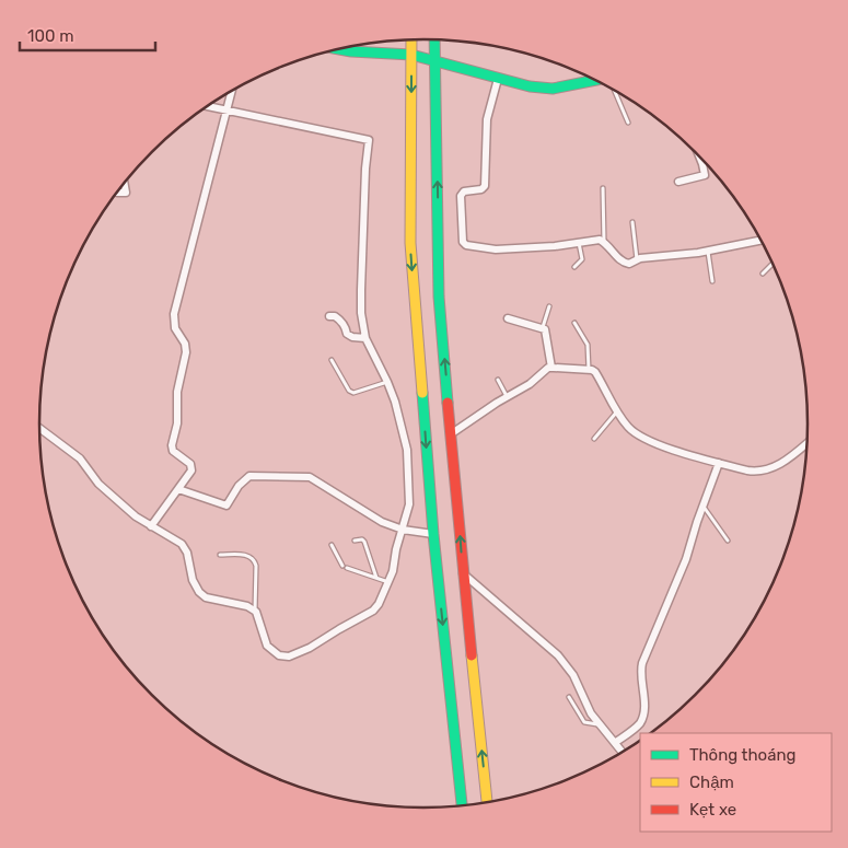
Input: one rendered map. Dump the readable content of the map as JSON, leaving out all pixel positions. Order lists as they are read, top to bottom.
{
  "legend": ["Thông thoáng", "Chậm", "Kẹt xe"],
  "scale_bar": "100 m"
}
